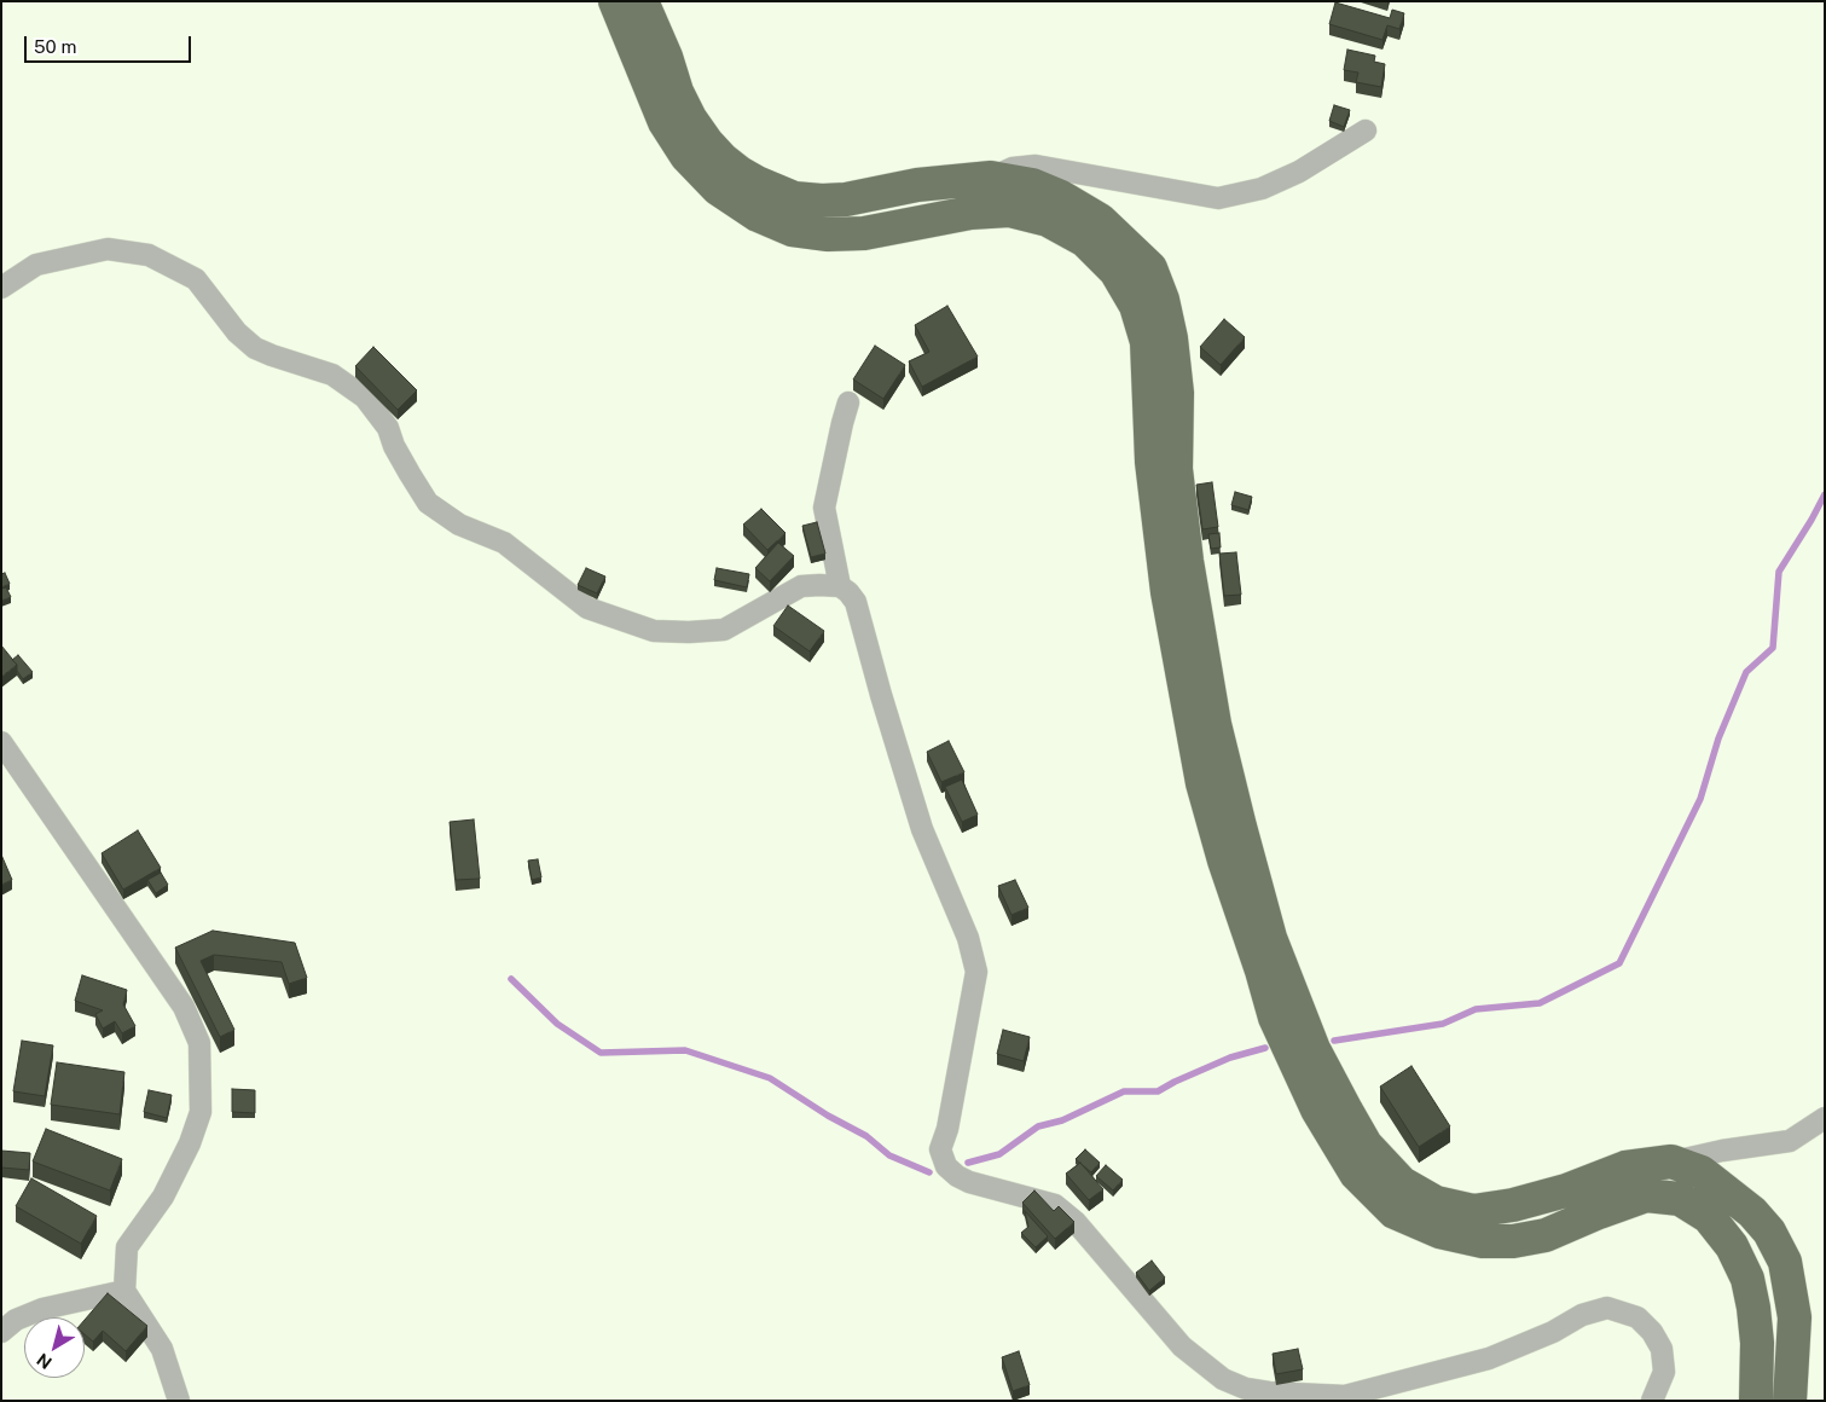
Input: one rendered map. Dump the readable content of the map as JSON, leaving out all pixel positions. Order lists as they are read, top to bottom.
{
  "scale_bar": "50 m",
  "north": "bottom left"
}
